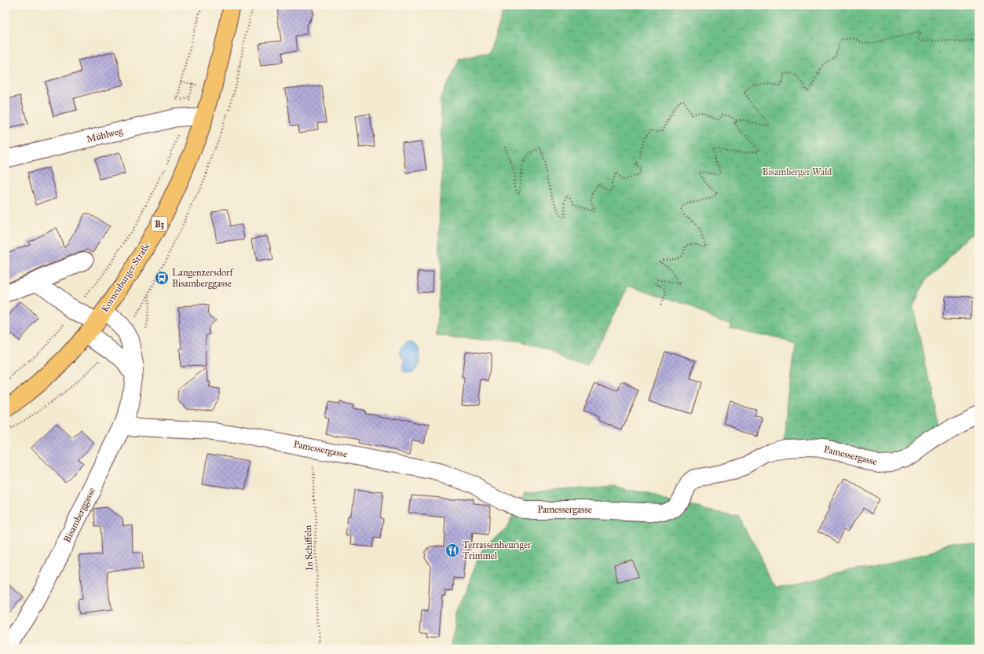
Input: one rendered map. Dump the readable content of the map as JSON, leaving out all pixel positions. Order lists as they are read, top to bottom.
{
  "streets": {
    "main road": ["B3", "Korneuburger Straße"],
    "street": ["Mühlweg", "Pamessergasse", "Bisamberggasse"],
    "path": ["In Schiffeln"]
  },
  "crossings": [
    ["Mühlweg", "Korneuburger Straße"],
    ["Korneuburger Straße", "Bisamberggasse"],
    ["Pamessergasse", "Bisamberggasse"],
    ["Pamessergasse", "In Schiffeln"]
  ],
  "parks": ["Bisamberger Wald"],
  "places": {
    "bus stop": ["Langenzersdorf Bisamberggasse"],
    "restaurant": ["Terrassenheuriger Trimmel"]
  }
}
